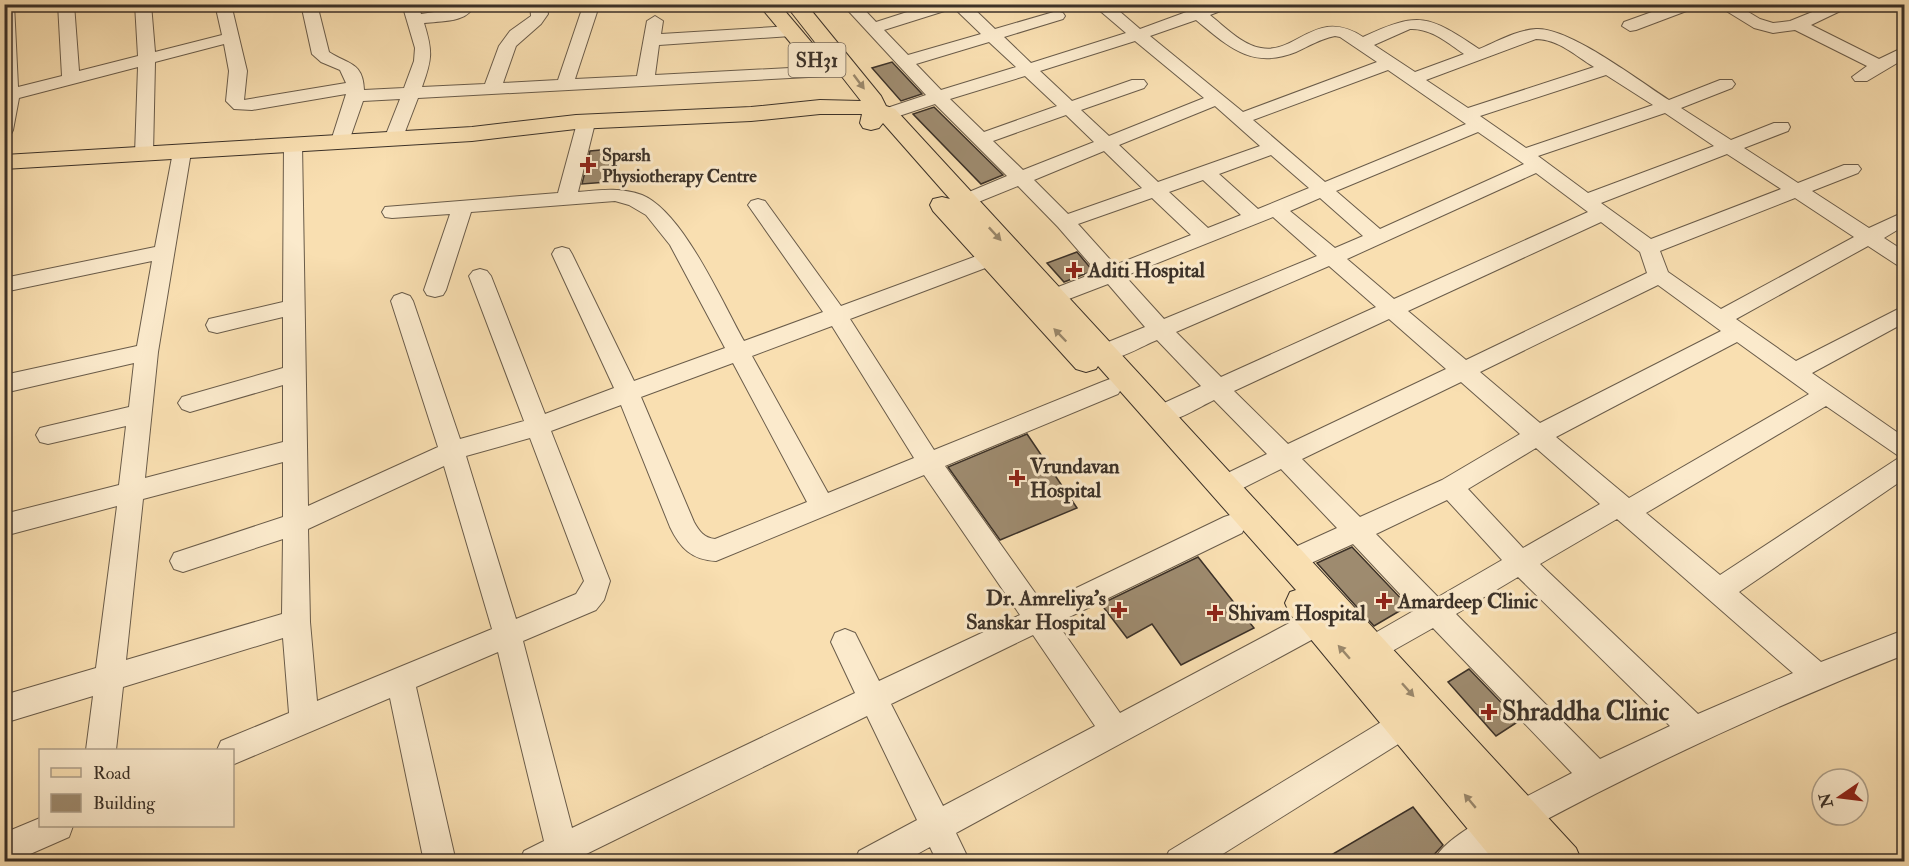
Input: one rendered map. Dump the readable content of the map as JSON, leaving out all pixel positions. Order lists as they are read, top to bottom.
{
  "streets": {
    "main road": ["SH31"]
  },
  "places": {
    "health": [
      "Sparsh Physiotherapy Centre",
      "Aditi Hospital",
      "Vrundavan Hospital",
      "Amardeep Clinic",
      "Dr. Amreliya's Sanskar Hospital",
      "Shivam Hospital",
      "Shraddha Clinic"
    ]
  },
  "legend": ["Road", "Building"],
  "north": "left"
}
